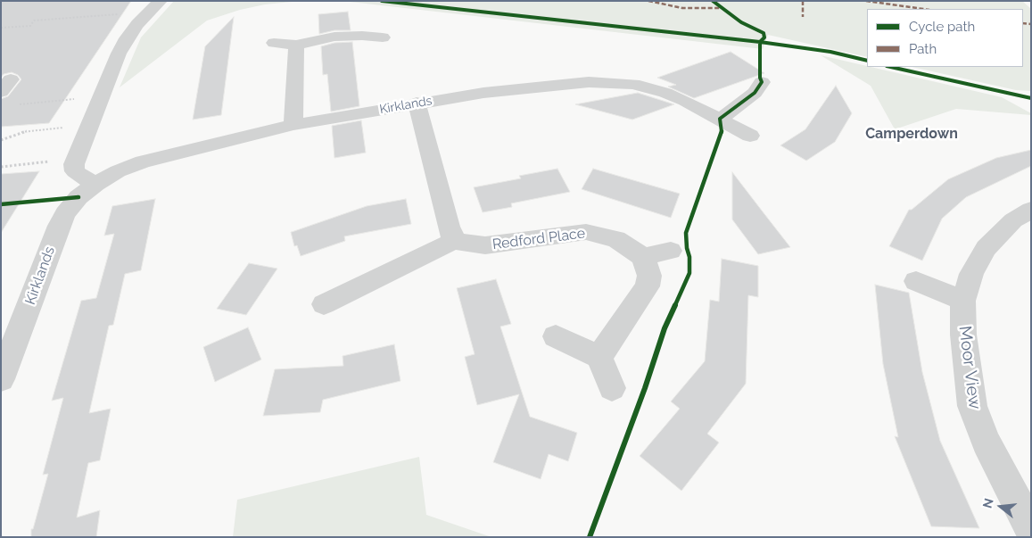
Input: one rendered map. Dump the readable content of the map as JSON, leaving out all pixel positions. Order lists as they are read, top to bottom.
{
  "streets": {
    "street": ["Kirklands", "Redford Place", "Moor View"]
  },
  "districts": ["Camperdown"],
  "legend": ["Cycle path", "Path"],
  "north": "left"
}
